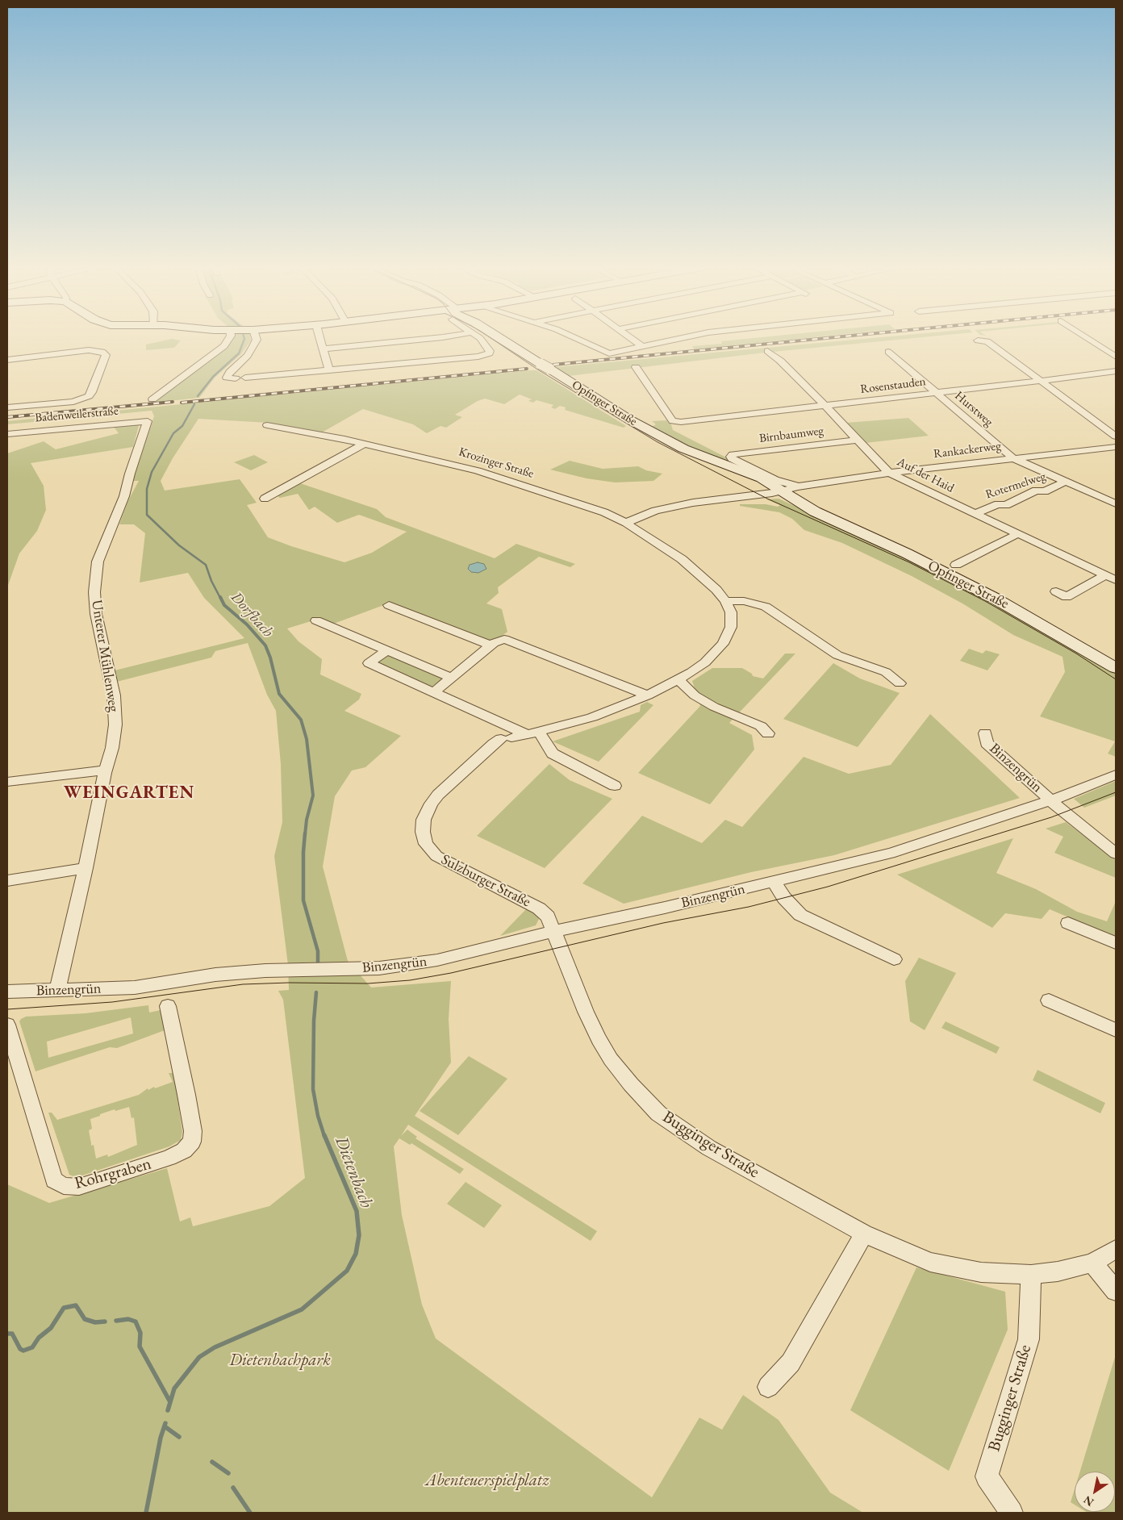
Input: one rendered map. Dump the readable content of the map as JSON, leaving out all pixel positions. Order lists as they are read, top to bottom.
{
  "streets": {
    "street": [
      "Rosenstauden",
      "Opfinger Straße",
      "Hurstweg",
      "Badenweilerstraße",
      "Birnbaumweg",
      "Rankackerweg",
      "Krozinger Straße",
      "Auf der Haid",
      "Rotermelweg",
      "Unterer Mühlenweg",
      "Binzengrün",
      "Sulzburger Straße",
      "Bugginger Straße",
      "Rohrgraben"
    ]
  },
  "crossings": [
    ["Rosenstauden", "Hurstweg"],
    ["Rosenstauden", "Auf der Haid"],
    ["Opfinger Straße", "Birnbaumweg"],
    ["Opfinger Straße", "Rankackerweg"],
    ["Hurstweg", "Rankackerweg"],
    ["Hurstweg", "Rotermelweg"],
    ["Badenweilerstraße", "Unterer Mühlenweg"],
    ["Birnbaumweg", "Rankackerweg"],
    ["Birnbaumweg", "Auf der Haid"],
    ["Rankackerweg", "Auf der Haid"],
    ["Krozinger Straße", "Sulzburger Straße"],
    ["Auf der Haid", "Rotermelweg"],
    ["Unterer Mühlenweg", "Binzengrün"],
    ["Binzengrün", "Sulzburger Straße"],
    ["Binzengrün", "Bugginger Straße"],
    ["Sulzburger Straße", "Bugginger Straße"]
  ],
  "districts": ["WEINGARTEN"],
  "water": ["Dorfbach", "Dietenbach"],
  "parks": ["Dietenbachpark", "Abenteuerspielplatz"],
  "north": "bottom left"
}
